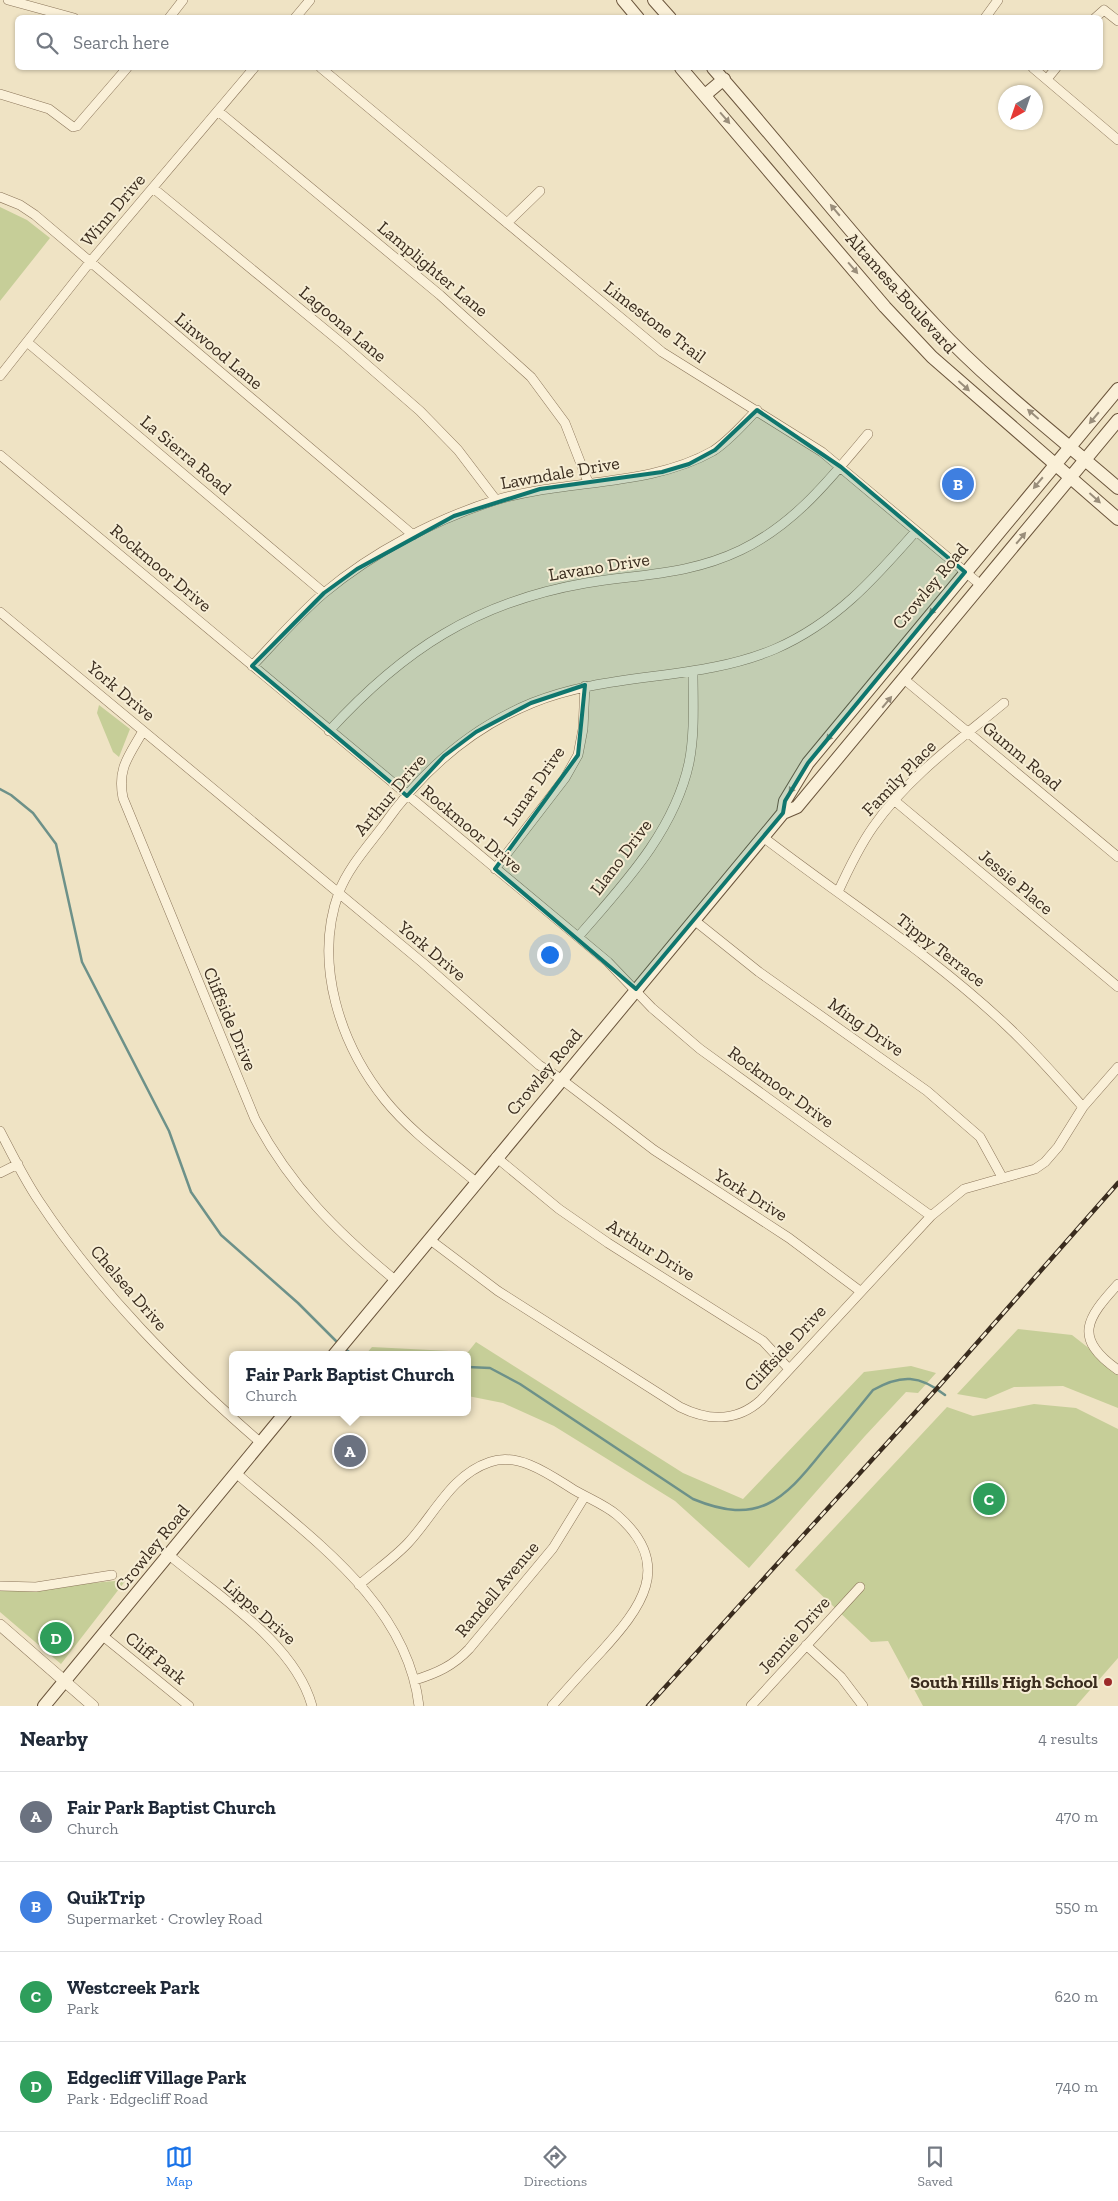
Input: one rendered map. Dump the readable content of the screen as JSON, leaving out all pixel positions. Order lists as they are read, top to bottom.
{
  "streets": {
    "main road": ["Altamesa Boulevard", "Crowley Road"],
    "street": [
      "Winn Drive",
      "Lamplighter Lane",
      "Limestone Trail",
      "Lagoona Lane",
      "Linwood Lane",
      "La Sierra Road",
      "Lawndale Drive",
      "Lavano Drive",
      "Rockmoor Drive",
      "York Drive",
      "Gumm Road",
      "Family Place",
      "Lunar Drive",
      "Arthur Drive",
      "Llano Drive",
      "Jessie Place",
      "Tippy Terrace",
      "Cliffside Drive",
      "Ming Drive",
      "Chelsea Drive",
      "Randell Avenue",
      "Lipps Drive",
      "Jennie Drive",
      "Cliff Park"
    ]
  },
  "crossings": [
    ["Winn Drive", "Lamplighter Lane"],
    ["Winn Drive", "Lagoona Lane"],
    ["Winn Drive", "Linwood Lane"],
    ["Winn Drive", "La Sierra Road"],
    ["Lamplighter Lane", "Lawndale Drive"],
    ["Altamesa Boulevard", "Crowley Road"],
    ["Limestone Trail", "Lawndale Drive"],
    ["Limestone Trail", "Lavano Drive"],
    ["Limestone Trail", "Crowley Road"],
    ["Limestone Trail", "Arthur Drive"],
    ["Lagoona Lane", "Lawndale Drive"],
    ["Linwood Lane", "Lawndale Drive"],
    ["La Sierra Road", "Lawndale Drive"],
    ["Lawndale Drive", "Rockmoor Drive"],
    ["Lavano Drive", "Rockmoor Drive"],
    ["Rockmoor Drive", "Crowley Road"],
    ["Rockmoor Drive", "Lunar Drive"],
    ["Rockmoor Drive", "Arthur Drive"],
    ["Rockmoor Drive", "Llano Drive"],
    ["Rockmoor Drive", "Cliffside Drive"],
    ["Crowley Road", "York Drive"],
    ["Crowley Road", "Gumm Road"],
    ["Crowley Road", "Arthur Drive"],
    ["Crowley Road", "Tippy Terrace"],
    ["Crowley Road", "Cliffside Drive"],
    ["Crowley Road", "Ming Drive"],
    ["Crowley Road", "Chelsea Drive"],
    ["Crowley Road", "Lipps Drive"],
    ["Crowley Road", "Cliff Park"],
    ["York Drive", "Arthur Drive"],
    ["York Drive", "Cliffside Drive"],
    ["Gumm Road", "Family Place"],
    ["Family Place", "Jessie Place"],
    ["Family Place", "Tippy Terrace"],
    ["Lunar Drive", "Arthur Drive"],
    ["Arthur Drive", "Llano Drive"],
    ["Arthur Drive", "Cliffside Drive"],
    ["Tippy Terrace", "Cliffside Drive"],
    ["Cliffside Drive", "Ming Drive"]
  ],
  "places": ["South Hills High School"],
  "north": "bottom left",
  "page": {
    "search": "Search here",
    "pins": [
      "B",
      "A",
      "C",
      "D"
    ],
    "popup": ["Fair Park Baptist Church", "Church"],
    "heading": ["Nearby", "4 results"],
    "list": [
      {
        "mark": "A",
        "name": "Fair Park Baptist Church",
        "note": "Church",
        "value": "470 m"
      },
      {
        "mark": "B",
        "name": "QuikTrip",
        "note": "Supermarket · Crowley Road",
        "value": "550 m"
      },
      {
        "mark": "C",
        "name": "Westcreek Park",
        "note": "Park",
        "value": "620 m"
      },
      {
        "mark": "D",
        "name": "Edgecliff Village Park",
        "note": "Park · Edgecliff Road",
        "value": "740 m"
      }
    ],
    "nav": ["Map", "Directions", "Saved"]
  }
}
